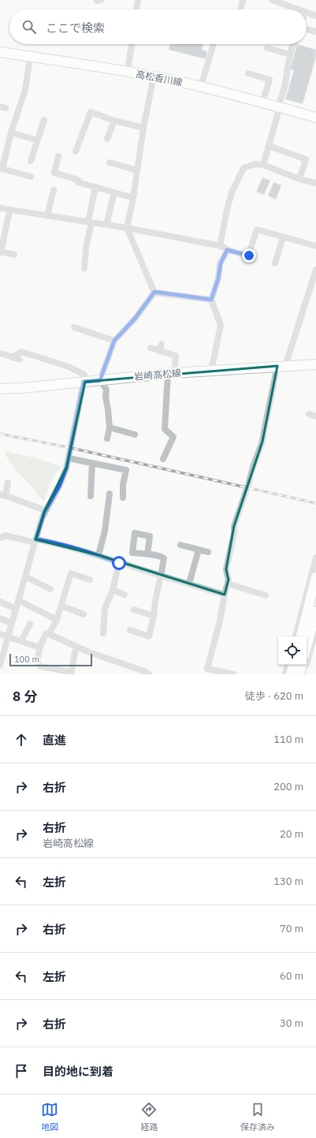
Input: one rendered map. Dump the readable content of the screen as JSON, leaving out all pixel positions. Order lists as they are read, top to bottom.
{
  "streets": {
    "main road": ["高松香川線", "岩崎高松線"]
  },
  "scale_bar": "100 m",
  "page": {
    "search": "ここで検索",
    "scale": "100 m",
    "heading": ["8 分", "徒歩 · 620 m"],
    "list": [
      ["直進", "110 m"],
      ["右折", "200 m"],
      ["右折", "岩崎高松線", "20 m"],
      ["左折", "130 m"],
      ["右折", "70 m"],
      ["左折", "60 m"],
      ["右折", "30 m"],
      "目的地に到着"
    ],
    "nav": ["地図", "経路", "保存済み"]
  }
}
